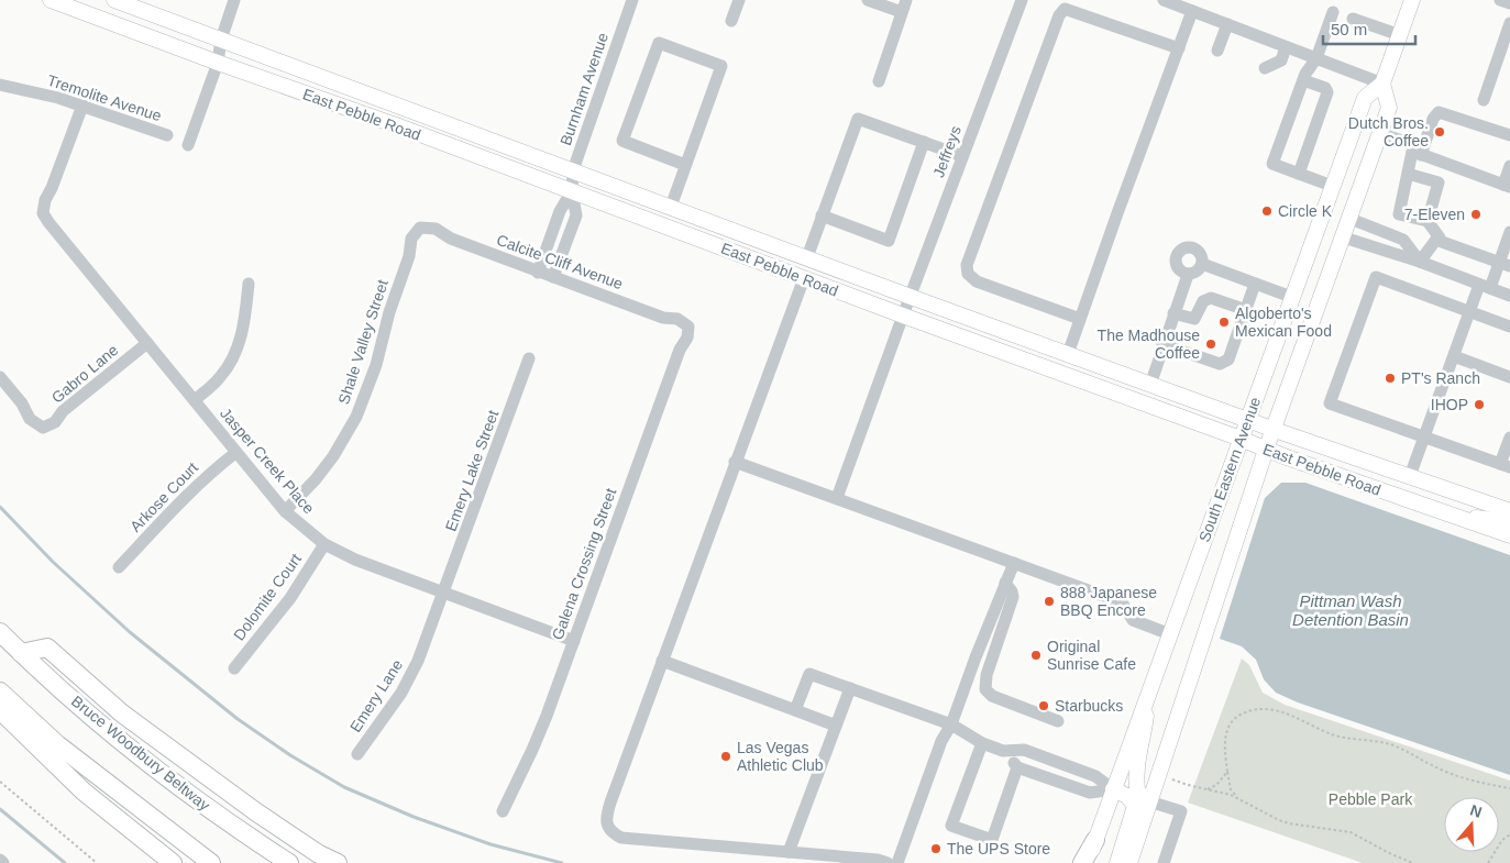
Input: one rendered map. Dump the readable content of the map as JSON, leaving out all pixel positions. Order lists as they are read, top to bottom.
{
  "streets": {
    "highway": ["Bruce Woodbury Beltway"],
    "main road": ["East Pebble Road", "South Eastern Avenue"],
    "street": [
      "Burnham Avenue",
      "Tremolite Avenue",
      "Jeffreys",
      "Calcite Cliff Avenue",
      "Shale Valley Street",
      "Gabro Lane",
      "Jasper Creek Place",
      "Emery Lake Street",
      "Arkose Court",
      "Galena Crossing Street",
      "Dolomite Court",
      "Emery Lane"
    ]
  },
  "crossings": [
    ["Burnham Avenue", "East Pebble Road"],
    ["Burnham Avenue", "Calcite Cliff Avenue"],
    ["Tremolite Avenue", "Jasper Creek Place"],
    ["East Pebble Road", "Jeffreys"],
    ["East Pebble Road", "South Eastern Avenue"],
    ["Calcite Cliff Avenue", "Shale Valley Street"],
    ["Calcite Cliff Avenue", "Galena Crossing Street"],
    ["Shale Valley Street", "Jasper Creek Place"],
    ["Gabro Lane", "Jasper Creek Place"],
    ["Jasper Creek Place", "Emery Lake Street"],
    ["Jasper Creek Place", "Arkose Court"],
    ["Jasper Creek Place", "Galena Crossing Street"],
    ["Jasper Creek Place", "Dolomite Court"],
    ["Jasper Creek Place", "Emery Lane"],
    ["Emery Lake Street", "Emery Lane"]
  ],
  "water": ["Pittman Wash Detention Basin"],
  "parks": ["Pebble Park"],
  "places": [
    "Dutch Bros. Coffee",
    "Circle K",
    "7-Eleven",
    "Algoberto's Mexican Food",
    "The Madhouse Coffee",
    "PT's Ranch",
    "IHOP",
    "888 Japanese BBQ Encore",
    "Original Sunrise Cafe",
    "Starbucks",
    "Las Vegas Athletic Club",
    "The UPS Store"
  ],
  "scale_bar": "50 m",
  "north": "top"
}
